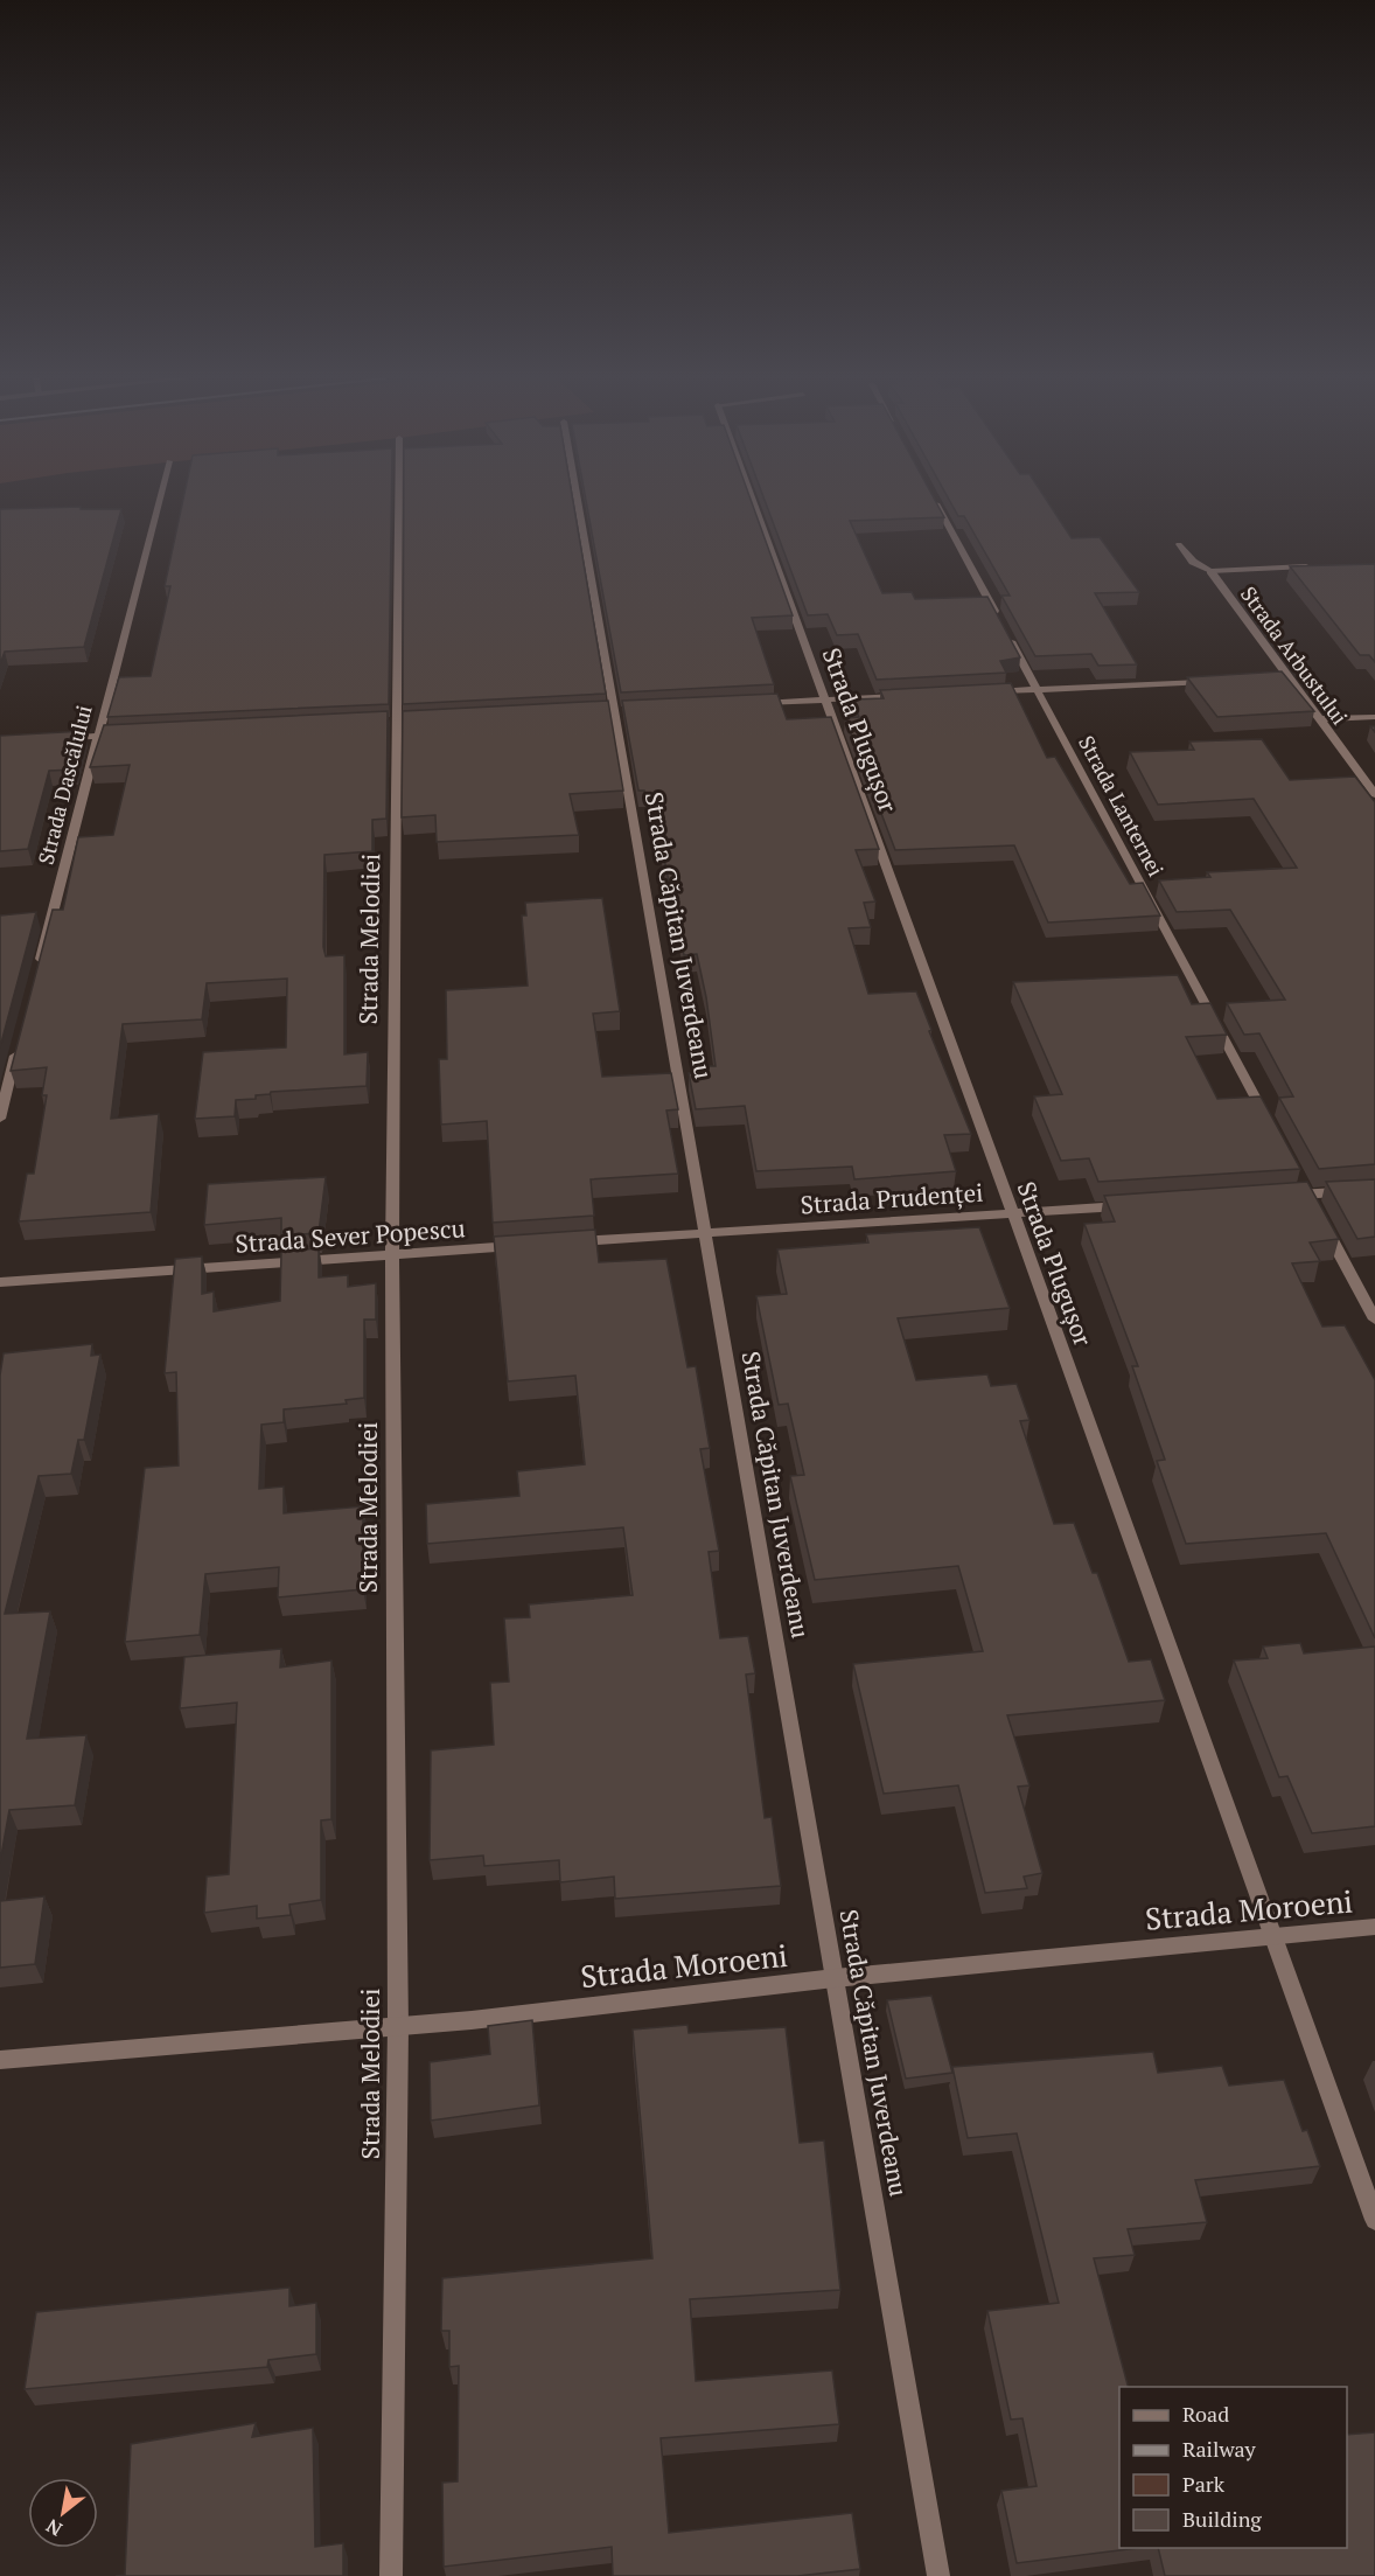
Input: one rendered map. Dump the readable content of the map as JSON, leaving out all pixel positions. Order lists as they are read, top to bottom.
{
  "streets": {
    "street": [
      "Strada Arbustului",
      "Strada Plugușor",
      "Strada Dascălului",
      "Strada Lanternei",
      "Strada Căpitan Juverdeanu",
      "Strada Melodiei",
      "Strada Prudenței",
      "Strada Sever Popescu",
      "Strada Moroeni"
    ]
  },
  "crossings": [
    ["Strada Plugușor", "Strada Prudenței"],
    ["Strada Plugușor", "Strada Moroeni"],
    ["Strada Căpitan Juverdeanu", "Strada Prudenței"],
    ["Strada Căpitan Juverdeanu", "Strada Moroeni"],
    ["Strada Melodiei", "Strada Sever Popescu"],
    ["Strada Melodiei", "Strada Moroeni"]
  ],
  "legend": [
    "Road",
    "Railway",
    "Park",
    "Building"
  ],
  "north": "bottom left"
}
